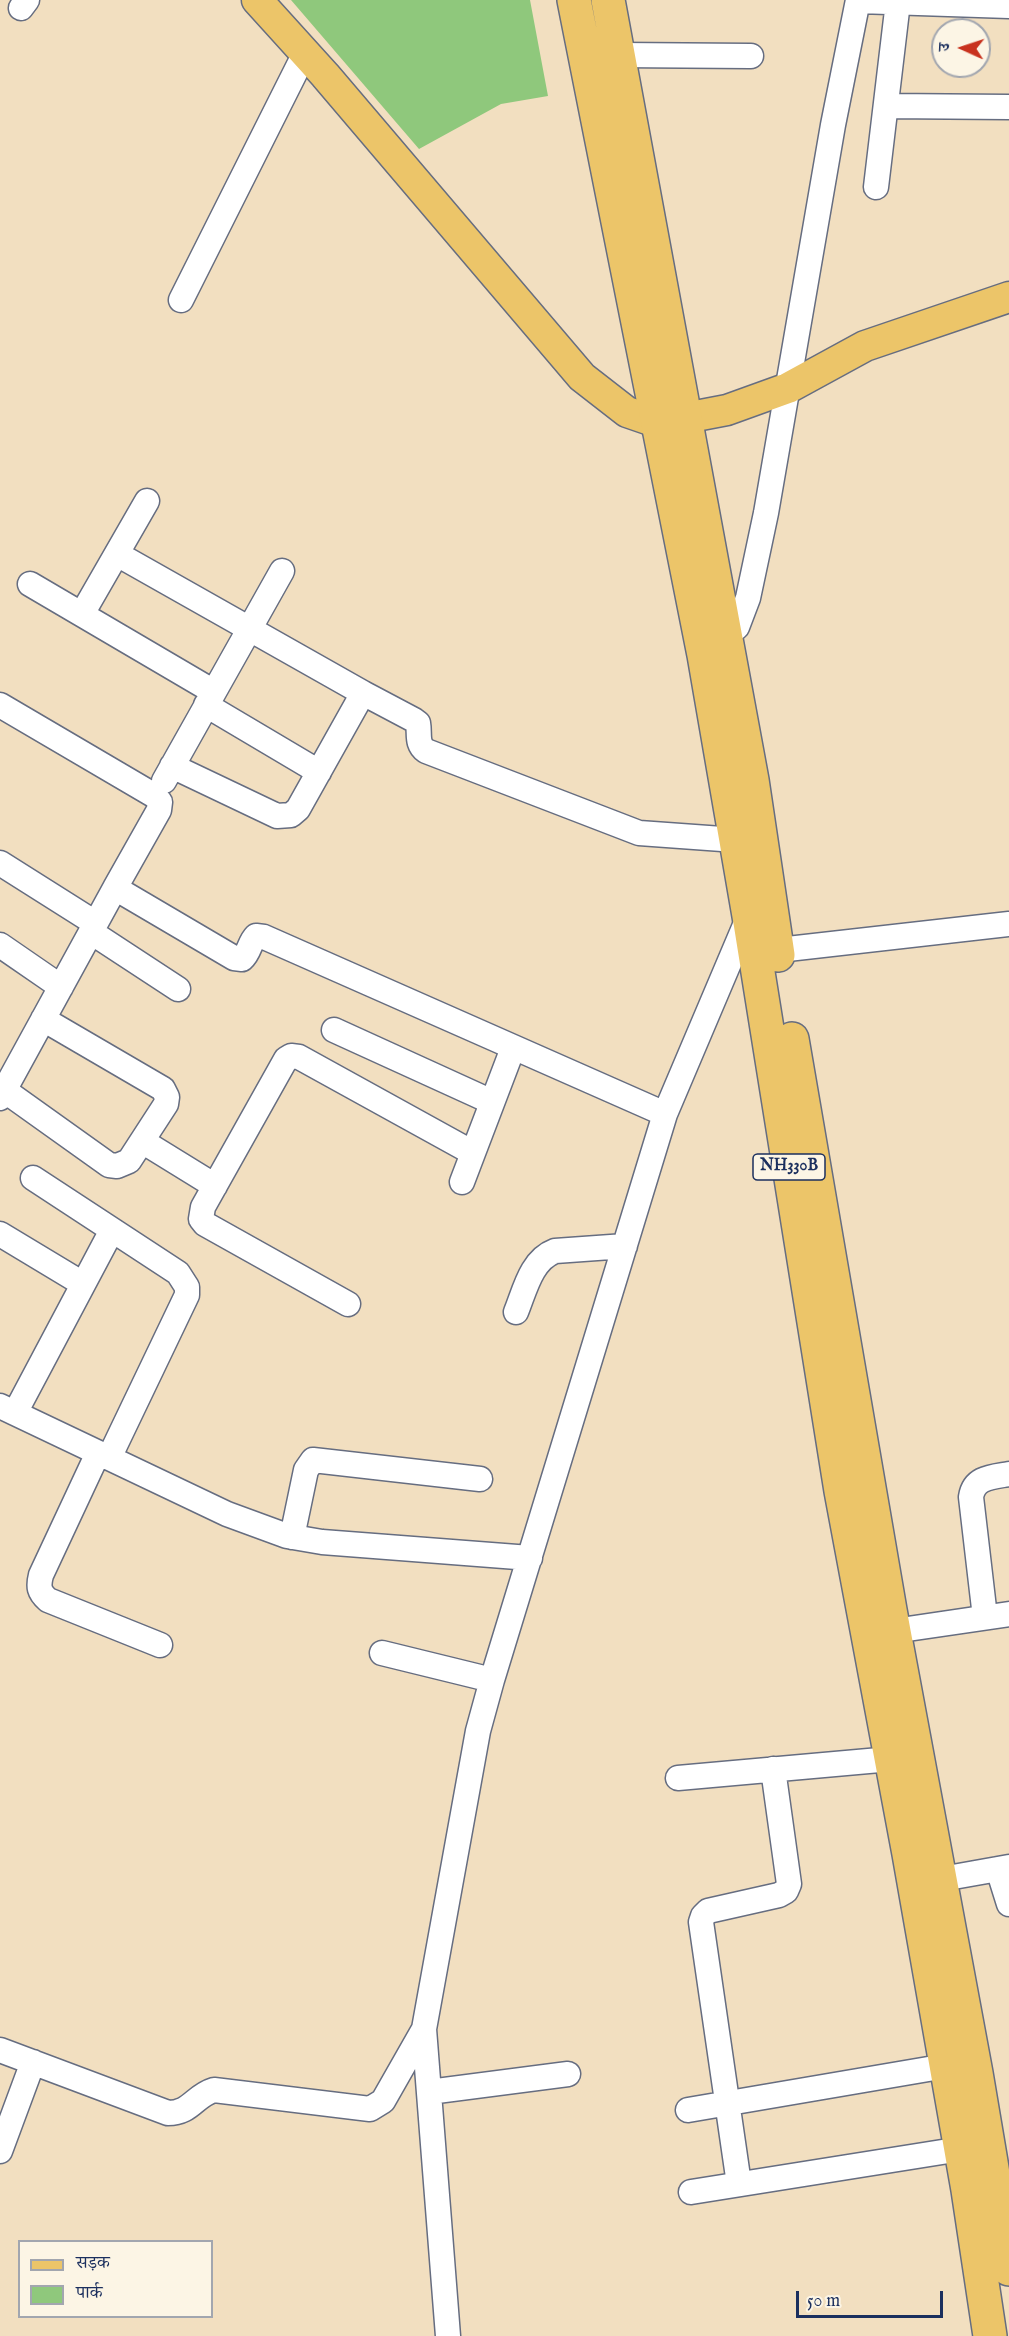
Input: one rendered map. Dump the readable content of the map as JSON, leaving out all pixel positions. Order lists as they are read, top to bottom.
{
  "streets": {
    "highway": ["NH330B"]
  },
  "legend": ["सड़क", "पार्क"],
  "scale_bar": "50 m",
  "north": "left"
}
